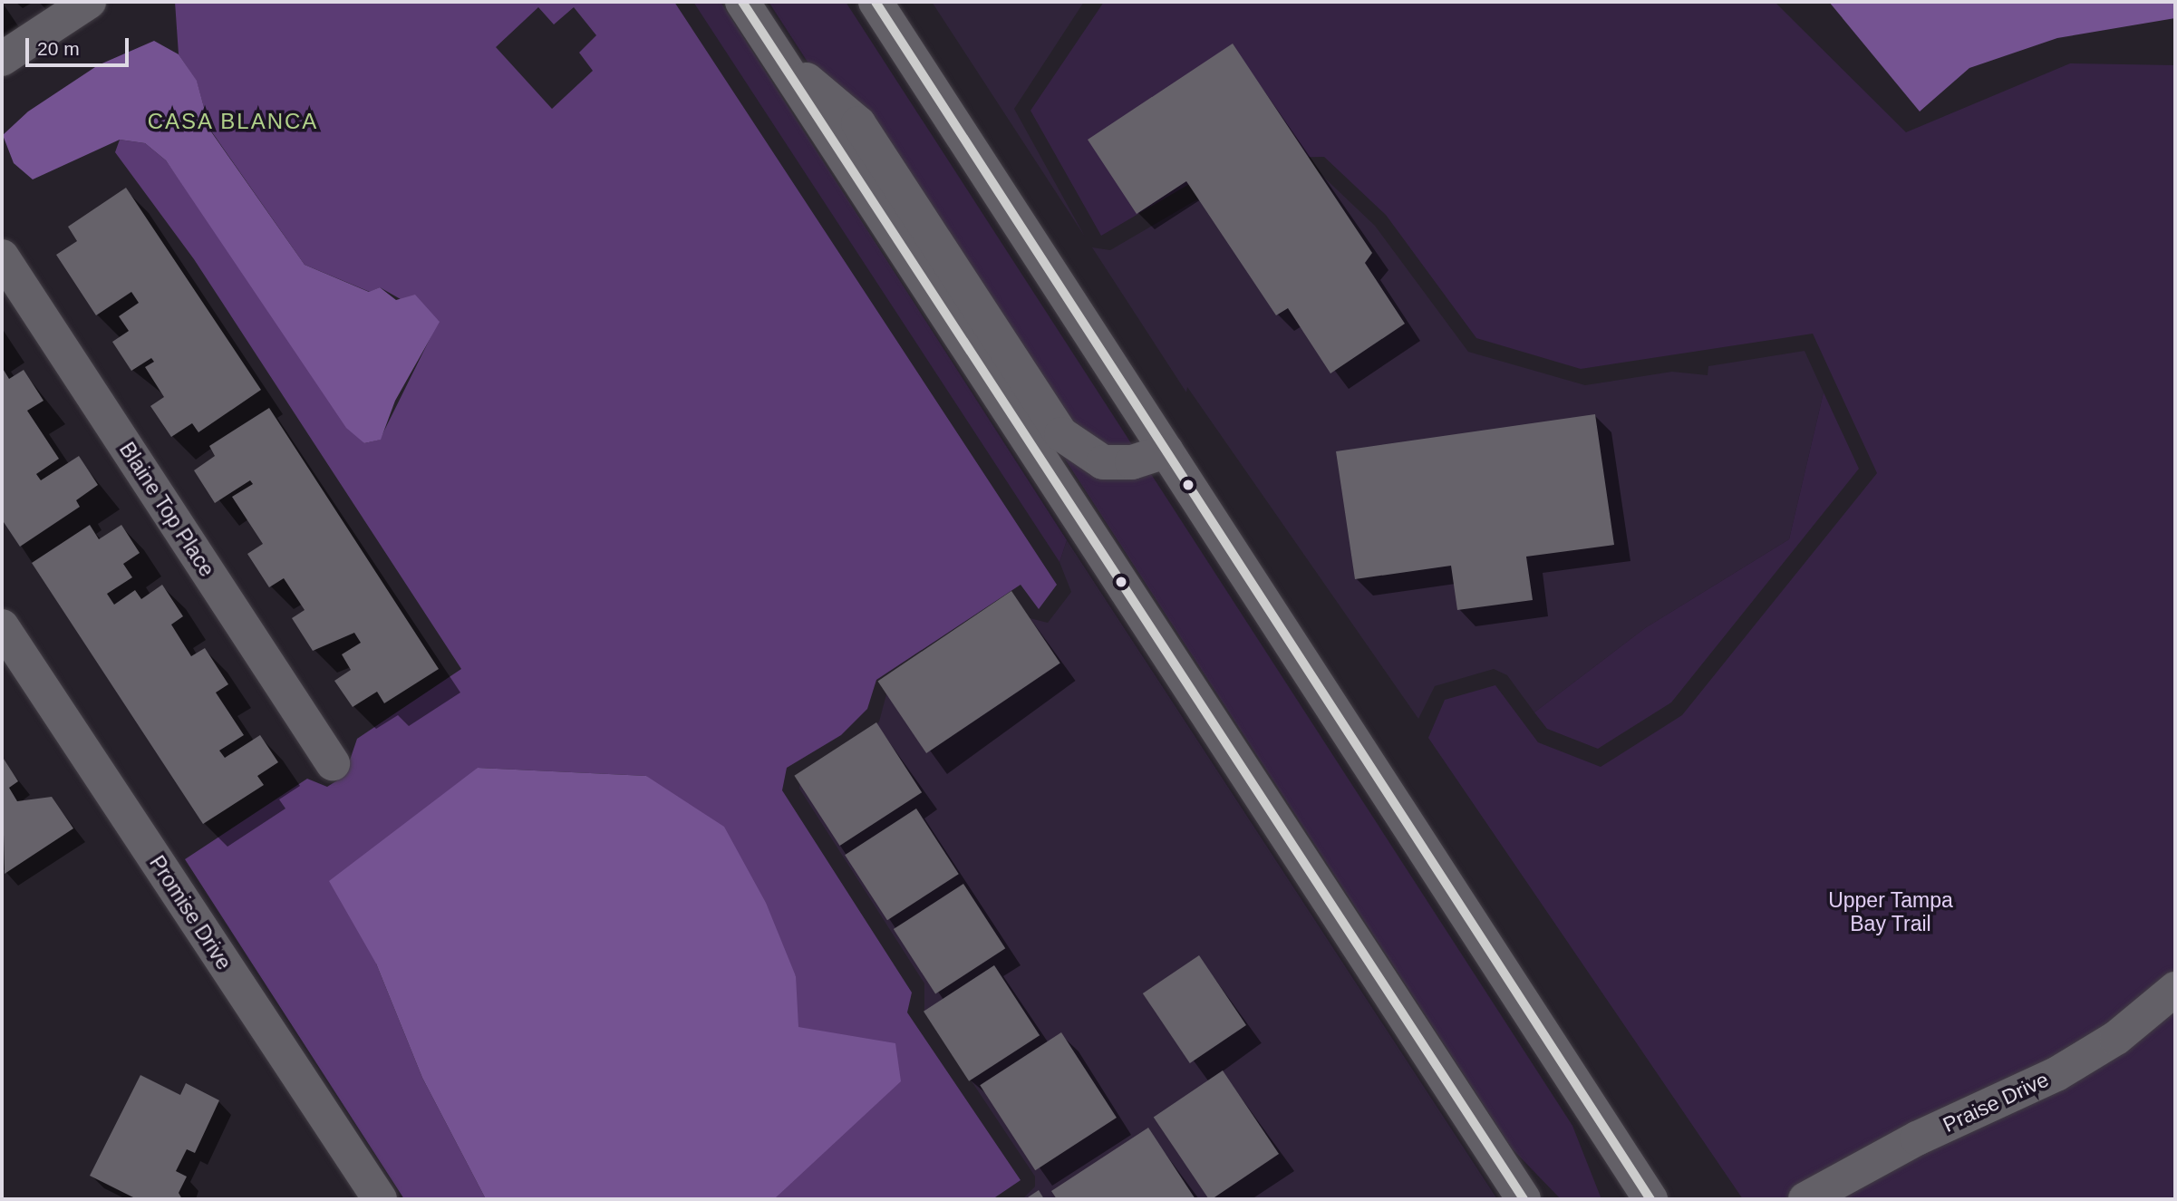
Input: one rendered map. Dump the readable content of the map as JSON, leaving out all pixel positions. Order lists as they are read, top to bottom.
{
  "streets": {
    "main road": ["Blaine Top Place", "Promise Drive", "Praise Drive"]
  },
  "districts": ["CASA BLANCA"],
  "parks": ["Upper Tampa Bay Trail"],
  "scale_bar": "20 m"
}
